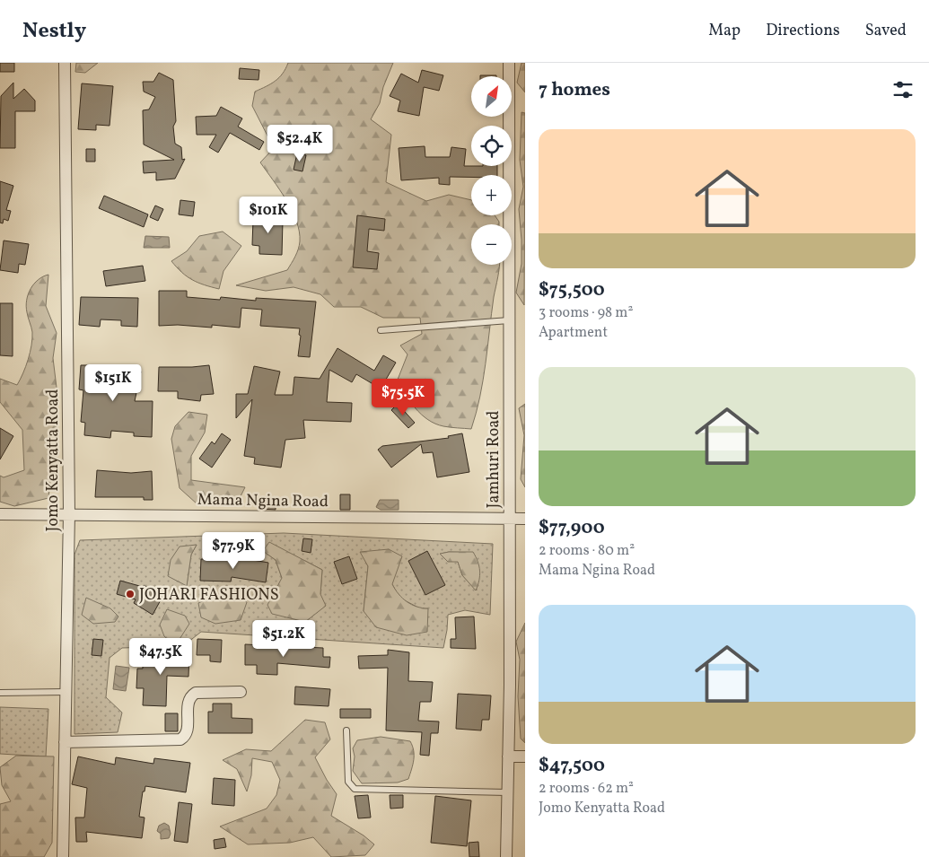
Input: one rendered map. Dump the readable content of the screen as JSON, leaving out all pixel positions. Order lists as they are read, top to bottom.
{
  "streets": {
    "street": ["Jamhuri Road", "Jomo Kenyatta Road", "Mama Ngina Road"]
  },
  "crossings": [
    ["Jamhuri Road", "Mama Ngina Road"],
    ["Jomo Kenyatta Road", "Mama Ngina Road"]
  ],
  "places": ["JOHARI FASHIONS"],
  "north": "top right",
  "page": {
    "header": "Nestly",
    "nav": ["Map", "Directions", "Saved"],
    "heading": "7 homes",
    "map_buttons": ["+", "−"],
    "list": [
      {
        "name": "$75,500",
        "note": "3 rooms · 98 m² · Apartment"
      },
      {
        "name": "$77,900",
        "note": "2 rooms · 80 m² · Mama Ngina Road"
      },
      {
        "name": "$47,500",
        "note": "2 rooms · 62 m² · Jomo Kenyatta Road"
      }
    ],
    "price": [
      "$52.4K",
      "$101K",
      "$151K",
      "$75.5K",
      "$77.9K",
      "$51.2K",
      "$47.5K"
    ]
  }
}
